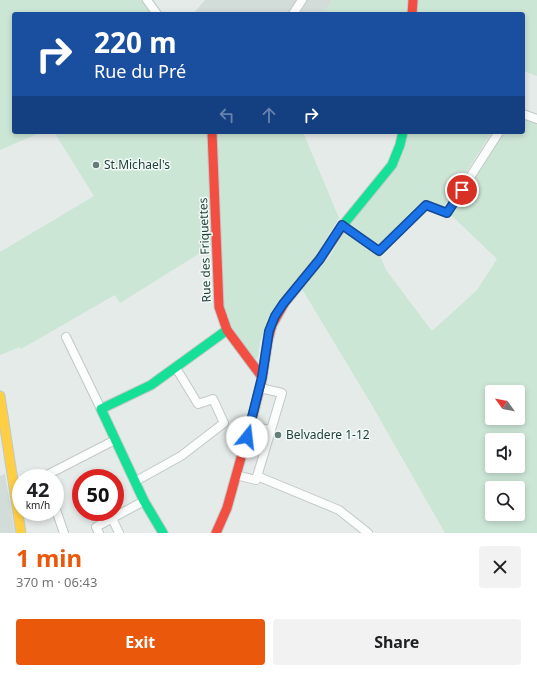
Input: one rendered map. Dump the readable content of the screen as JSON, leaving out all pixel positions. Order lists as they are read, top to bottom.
{
  "streets": {
    "main road": ["Rue des Friquettes"]
  },
  "places": ["St.Michael's", "Belvadere 1-12"],
  "north": "top left",
  "page": {
    "turn": ["220 m", "Rue du Pré"],
    "speed": "42 km/h",
    "limit": "50",
    "heading": ["1 min", "370 m · 06:43"],
    "buttons": ["Exit", "Share"]
  }
}
